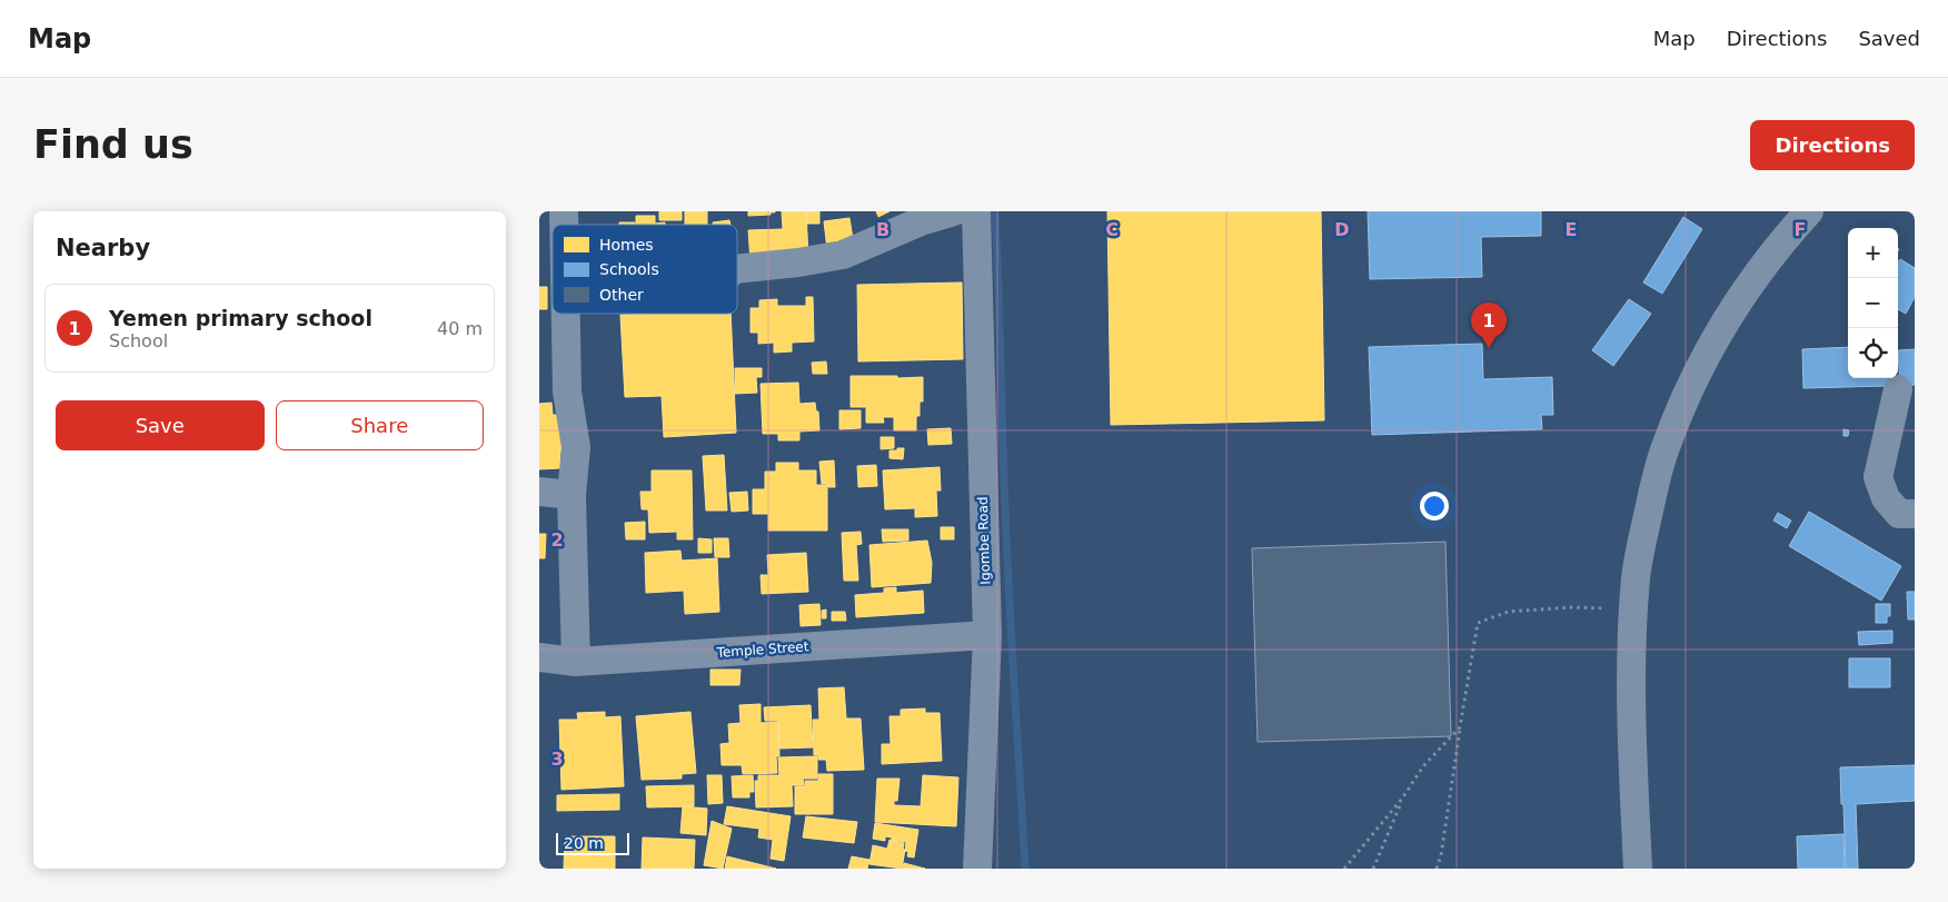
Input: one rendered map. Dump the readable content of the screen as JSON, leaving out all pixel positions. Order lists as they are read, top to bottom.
{
  "streets": {
    "street": ["Igombe Road", "Temple Street"]
  },
  "crossings": [
    ["Igombe Road", "Temple Street"]
  ],
  "legend": ["Homes", "Schools", "Other"],
  "scale_bar": "20 m",
  "page": {
    "header": "Map",
    "nav": ["Map", "Directions", "Saved"],
    "buttons": [
      "Directions",
      ["Save", "Share"]
    ],
    "title": "Find us",
    "heading": "Nearby",
    "map_buttons": ["+", "−"],
    "list": [
      {
        "mark": "1",
        "name": "Yemen primary school",
        "note": "School",
        "value": "40 m"
      }
    ],
    "pins": "1",
    "scale": "20 m"
  },
  "grid": {
    "columns": [
      "B",
      "C",
      "D",
      "E",
      "F"
    ],
    "rows": ["2", "3"]
  }
}
